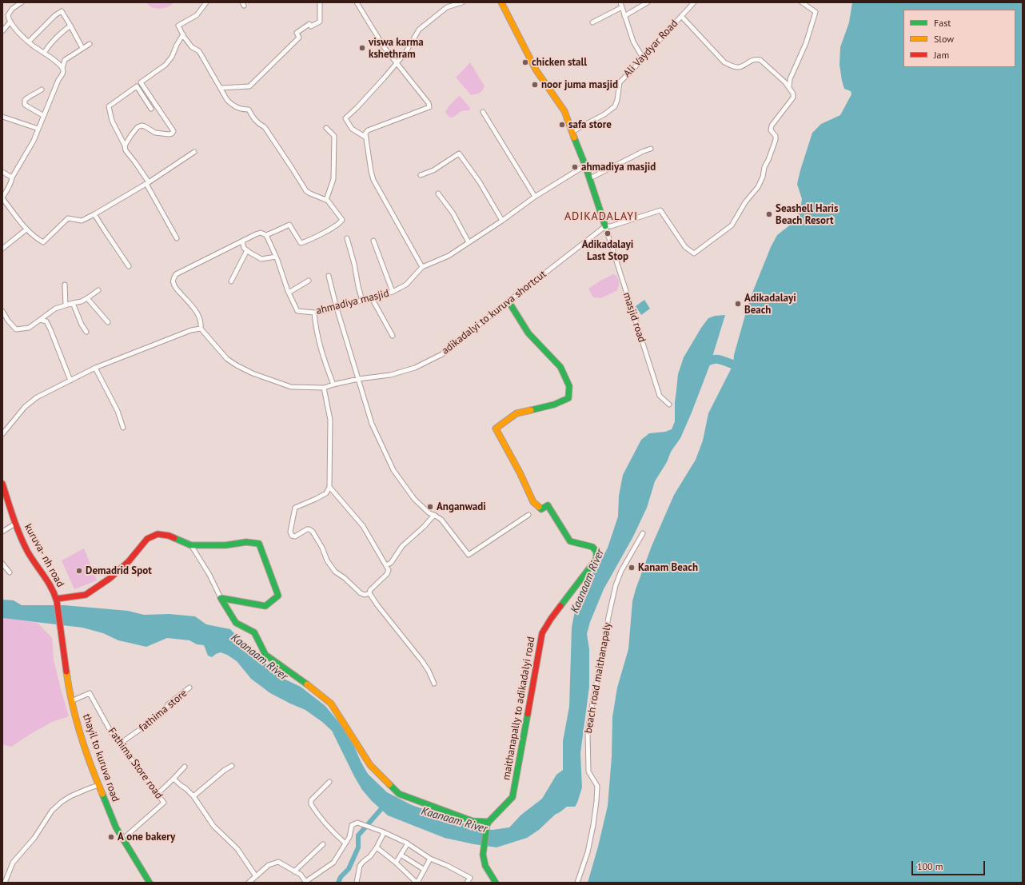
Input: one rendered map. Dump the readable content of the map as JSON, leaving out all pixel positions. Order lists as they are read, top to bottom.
{
  "streets": {
    "street": [
      "Ali Vaydyar Road",
      "ahmadiya masjid",
      "adikadalyi to kuruva shortcut",
      "masjid road",
      "kuruva- nh road",
      "beach road maithanapaly",
      "maithanapally to adikadalyi road",
      "fathima store",
      "thayil to kuruva road",
      "Fathima Store road"
    ]
  },
  "crossings": [
    ["adikadalyi to kuruva shortcut", "masjid road"],
    ["adikadalyi to kuruva shortcut", "maithanapally to adikadalyi road"],
    ["kuruva- nh road", "thayil to kuruva road"],
    ["fathima store", "Fathima Store road"],
    ["thayil to kuruva road", "Fathima Store road"]
  ],
  "districts": ["ADIKADALAYI"],
  "water": ["Kaanaam River"],
  "places": [
    "viswa karma kshethram",
    "chicken stall",
    "noor juma masjid",
    "safa store",
    "ahmadiya masjid",
    "Seashell Haris Beach Resort",
    "Adikadalayi Last Stop",
    "Adikadalayi Beach",
    "Anganwadi",
    "Kanam Beach",
    "Demadrid Spot",
    "A one bakery"
  ],
  "legend": ["Fast", "Slow", "Jam"],
  "scale_bar": "100 m"
}
